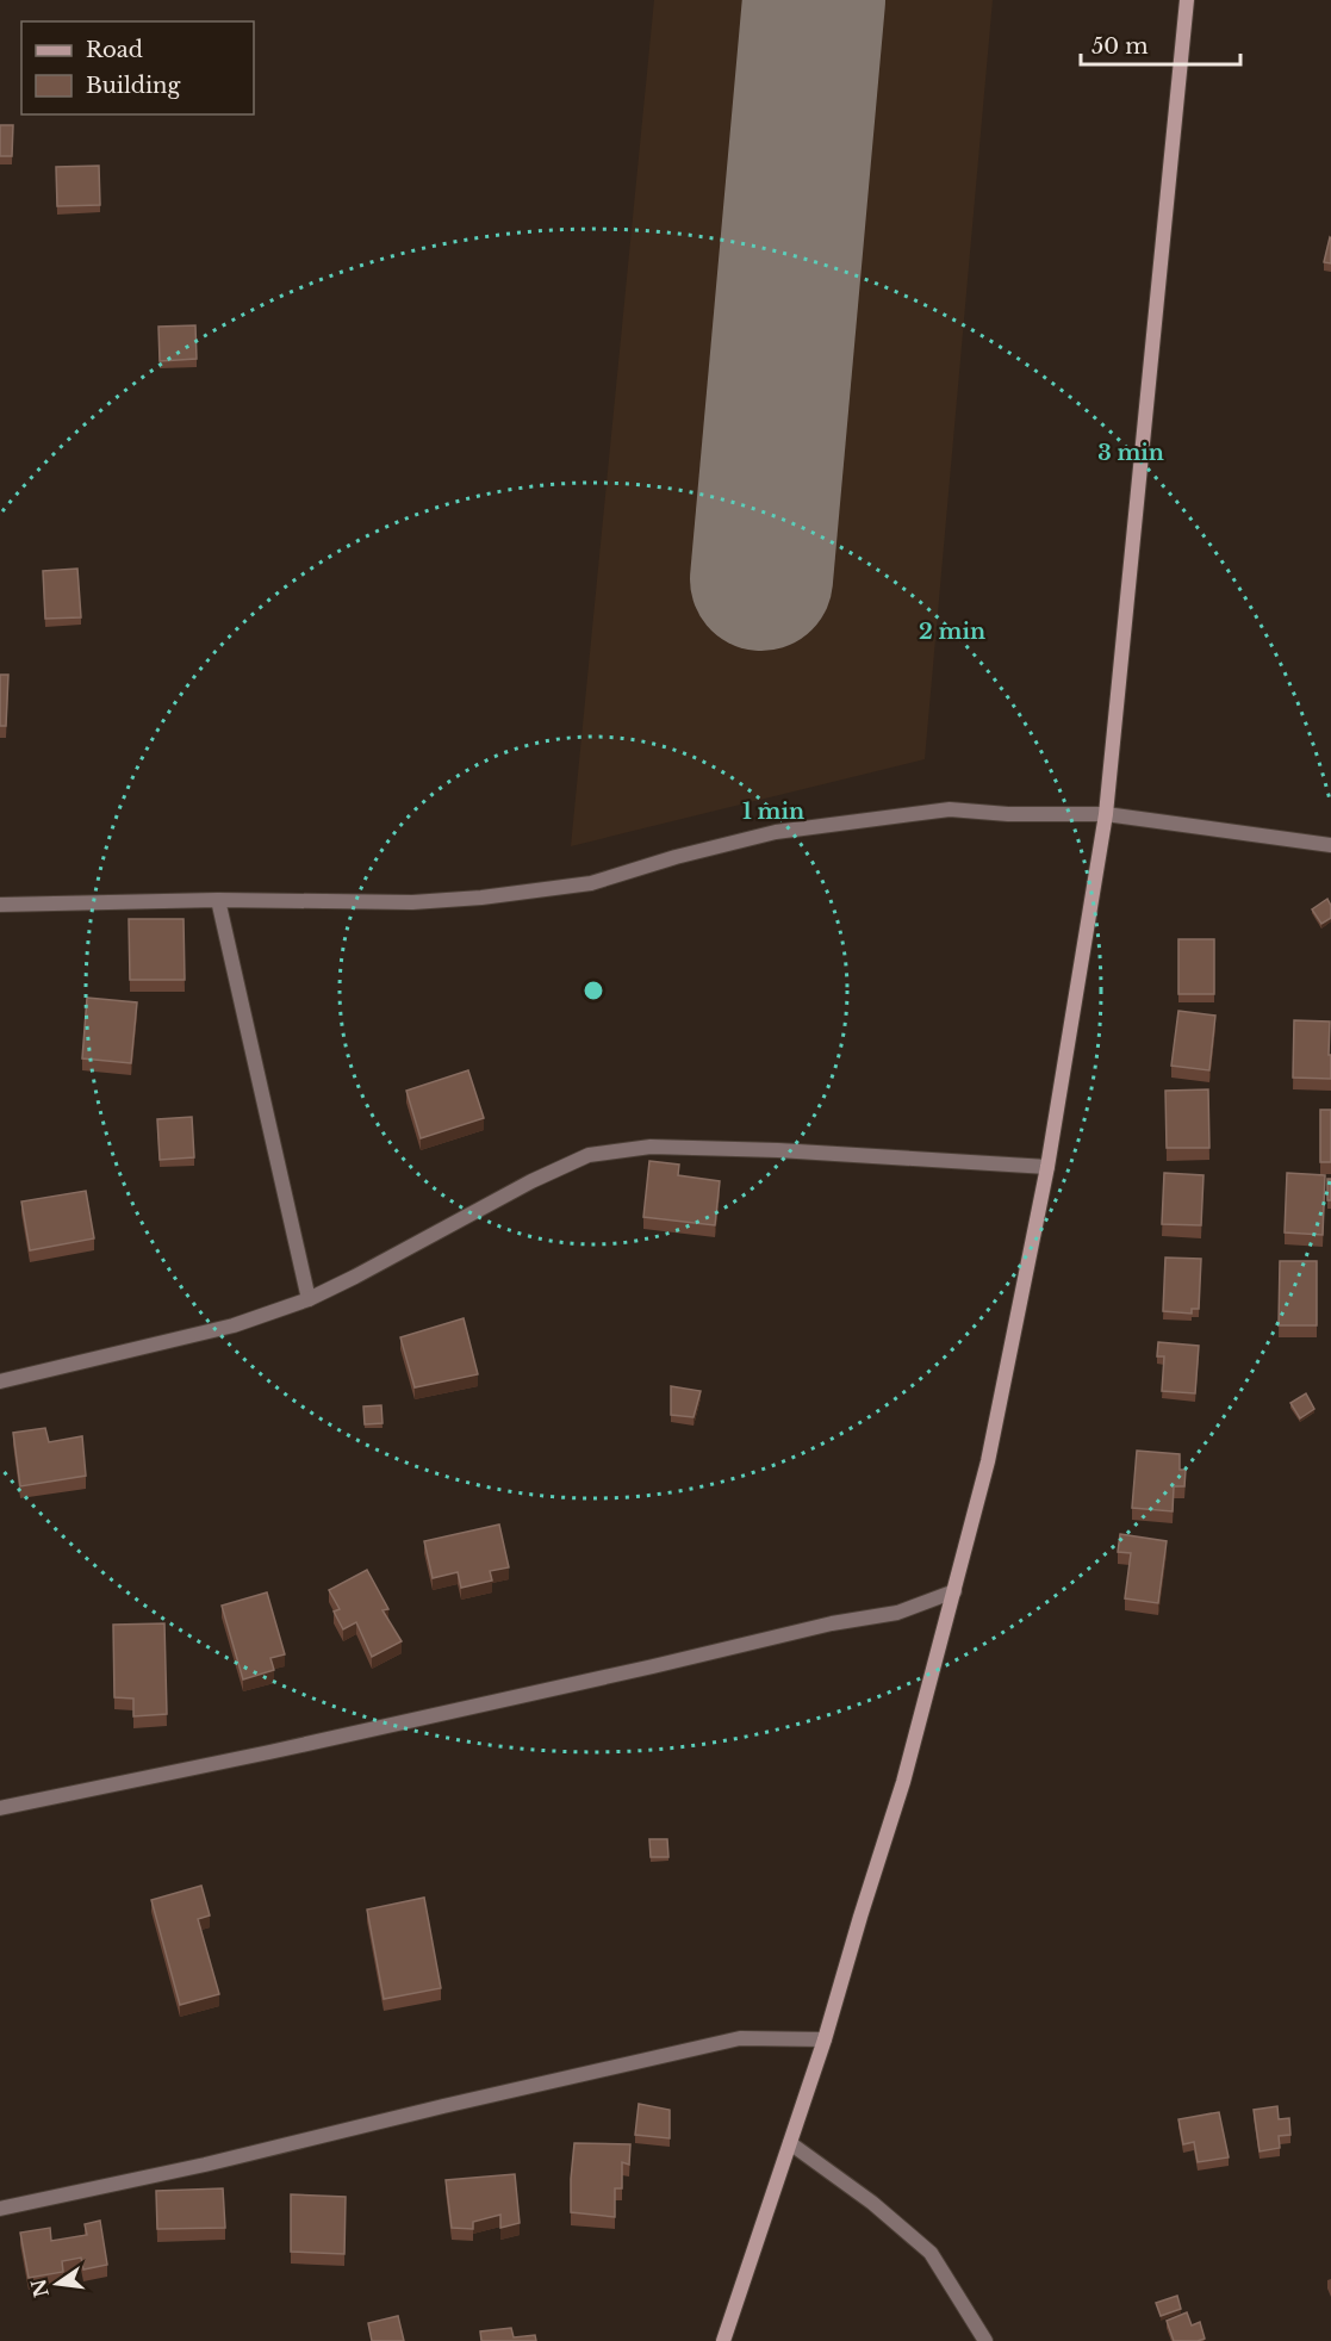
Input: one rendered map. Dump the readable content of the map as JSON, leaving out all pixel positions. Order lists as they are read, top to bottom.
{
  "legend": ["Road", "Building"],
  "scale_bar": "50 m",
  "north": "left",
  "rings": ["3 min", "2 min", "1 min"]
}
